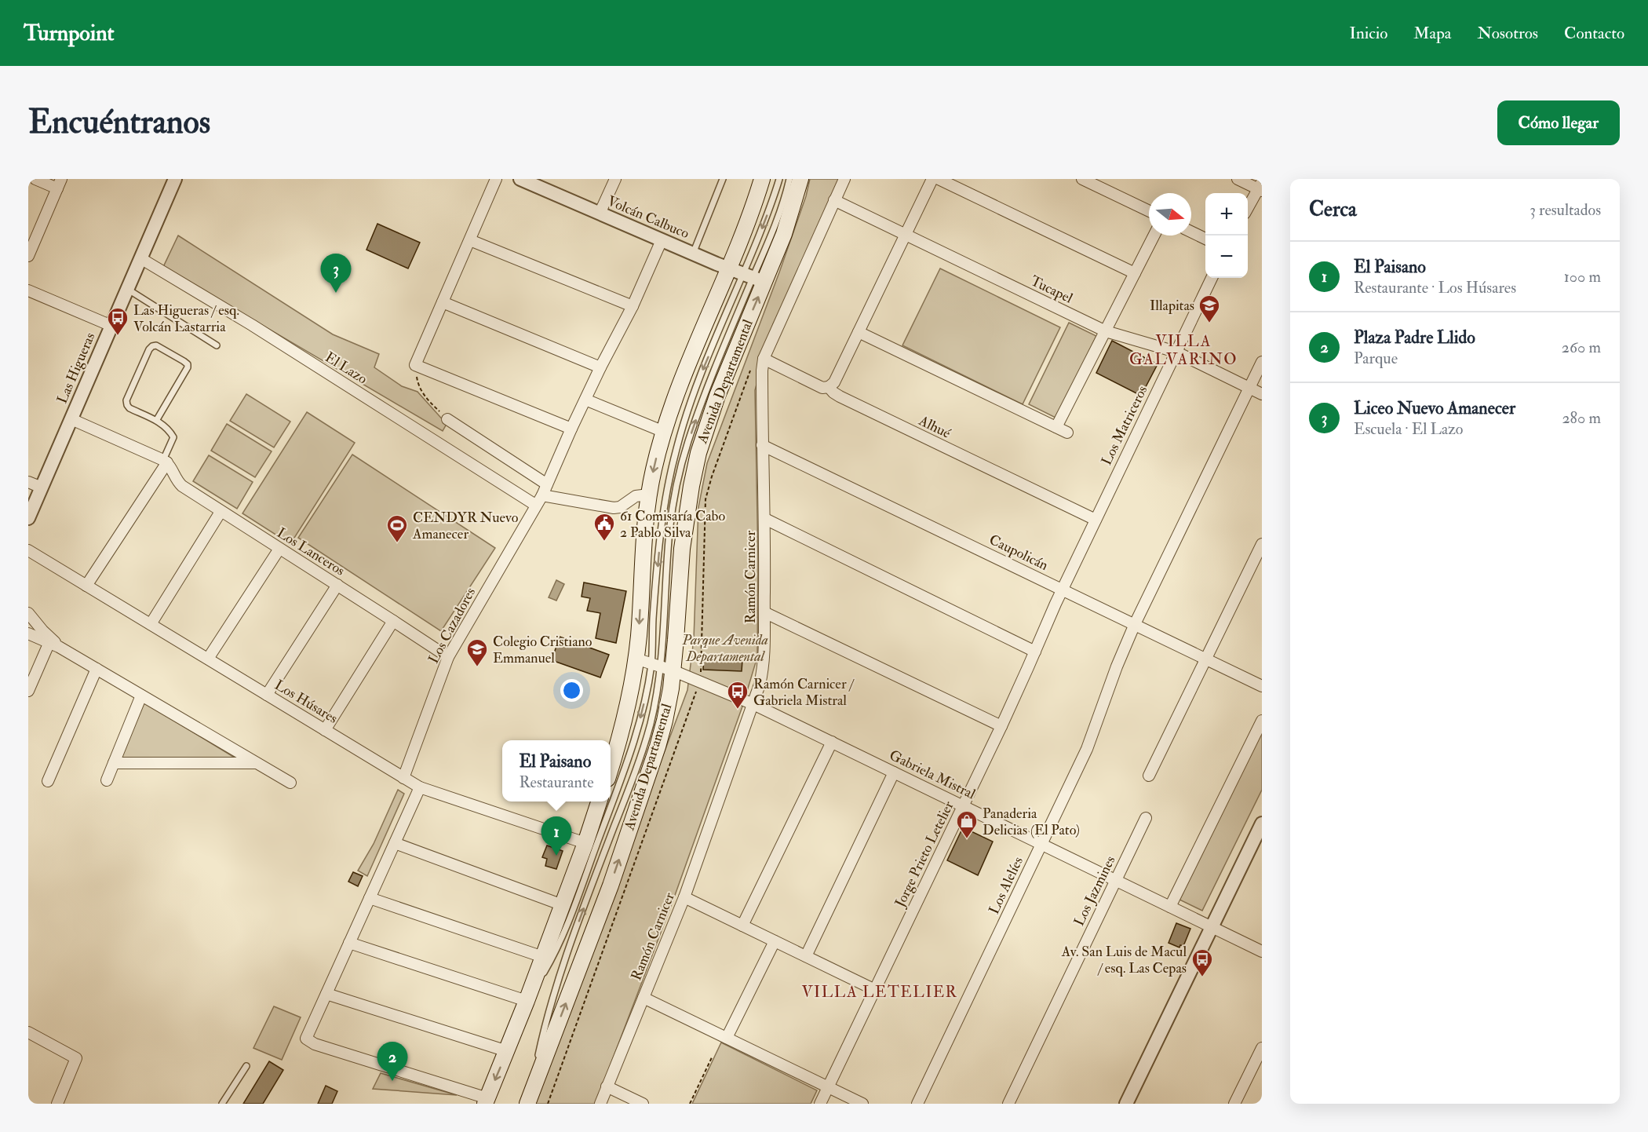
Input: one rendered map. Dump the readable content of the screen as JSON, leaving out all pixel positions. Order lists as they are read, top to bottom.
{
  "streets": {
    "main road": ["Avenida Departamental"],
    "street": [
      "Volcán Calbuco",
      "Tucapel",
      "Las Higueras",
      "El Lazo",
      "Los Matriceros",
      "Alhué",
      "Los Lanceros",
      "Caupolicán",
      "Ramón Carnicer",
      "Los Cazadores",
      "Los Húsares",
      "Gabriela Mistral",
      "Jorge Prieto Letelier",
      "Los Alelíes",
      "Los Jazmines"
    ]
  },
  "crossings": [
    ["Volcán Calbuco", "Avenida Departamental"],
    ["Volcán Calbuco", "Los Cazadores"],
    ["Tucapel", "Los Matriceros"],
    ["Tucapel", "Ramón Carnicer"],
    ["Tucapel", "Los Alelíes"],
    ["Las Higueras", "El Lazo"],
    ["El Lazo", "Los Cazadores"],
    ["Avenida Departamental", "Gabriela Mistral"],
    ["Los Matriceros", "Alhué"],
    ["Los Matriceros", "Caupolicán"],
    ["Los Matriceros", "Jorge Prieto Letelier"],
    ["Alhué", "Ramón Carnicer"],
    ["Los Lanceros", "Los Cazadores"],
    ["Caupolicán", "Ramón Carnicer"],
    ["Caupolicán", "Jorge Prieto Letelier"],
    ["Caupolicán", "Los Alelíes"],
    ["Ramón Carnicer", "Gabriela Mistral"],
    ["Los Cazadores", "Los Húsares"],
    ["Gabriela Mistral", "Jorge Prieto Letelier"],
    ["Gabriela Mistral", "Los Alelíes"],
    ["Gabriela Mistral", "Los Jazmines"]
  ],
  "districts": ["VILLA GALVARINO", "VILLA LETELIER"],
  "parks": ["Parque Avenida Departamental"],
  "places": {
    "school or university": ["Illapitas", "Colegio Cristiano Emmanuel"],
    "bus stop": ["Las Higueras / esq. Volcán Lastarria", "Ramón Carnicer / Gabriela Mistral", "Av. San Luis de Macul / esq. Las Cepas"],
    "public building": ["61 Comisaría Cabo 2 Pablo Silva"],
    "sports": ["CENDYR Nuevo Amanecer"],
    "shop": ["Panaderia Delicias (El Pato)"]
  },
  "north": "right",
  "page": {
    "header": "Turnpoint",
    "nav": [
      "Inicio",
      "Mapa",
      "Nosotros",
      "Contacto"
    ],
    "buttons": "Cómo llegar",
    "title": "Encuéntranos",
    "heading": ["Cerca", "3 resultados"],
    "map_buttons": ["+", "−"],
    "list": [
      {
        "mark": "1",
        "name": "El Paisano",
        "note": "Restaurante · Los Húsares",
        "value": "100 m"
      },
      {
        "mark": "2",
        "name": "Plaza Padre Llido",
        "note": "Parque",
        "value": "260 m"
      },
      {
        "mark": "3",
        "name": "Liceo Nuevo Amanecer",
        "note": "Escuela · El Lazo",
        "value": "280 m"
      }
    ],
    "pins": ["3", "1", "2"],
    "popup": ["El Paisano", "Restaurante"]
  }
}
